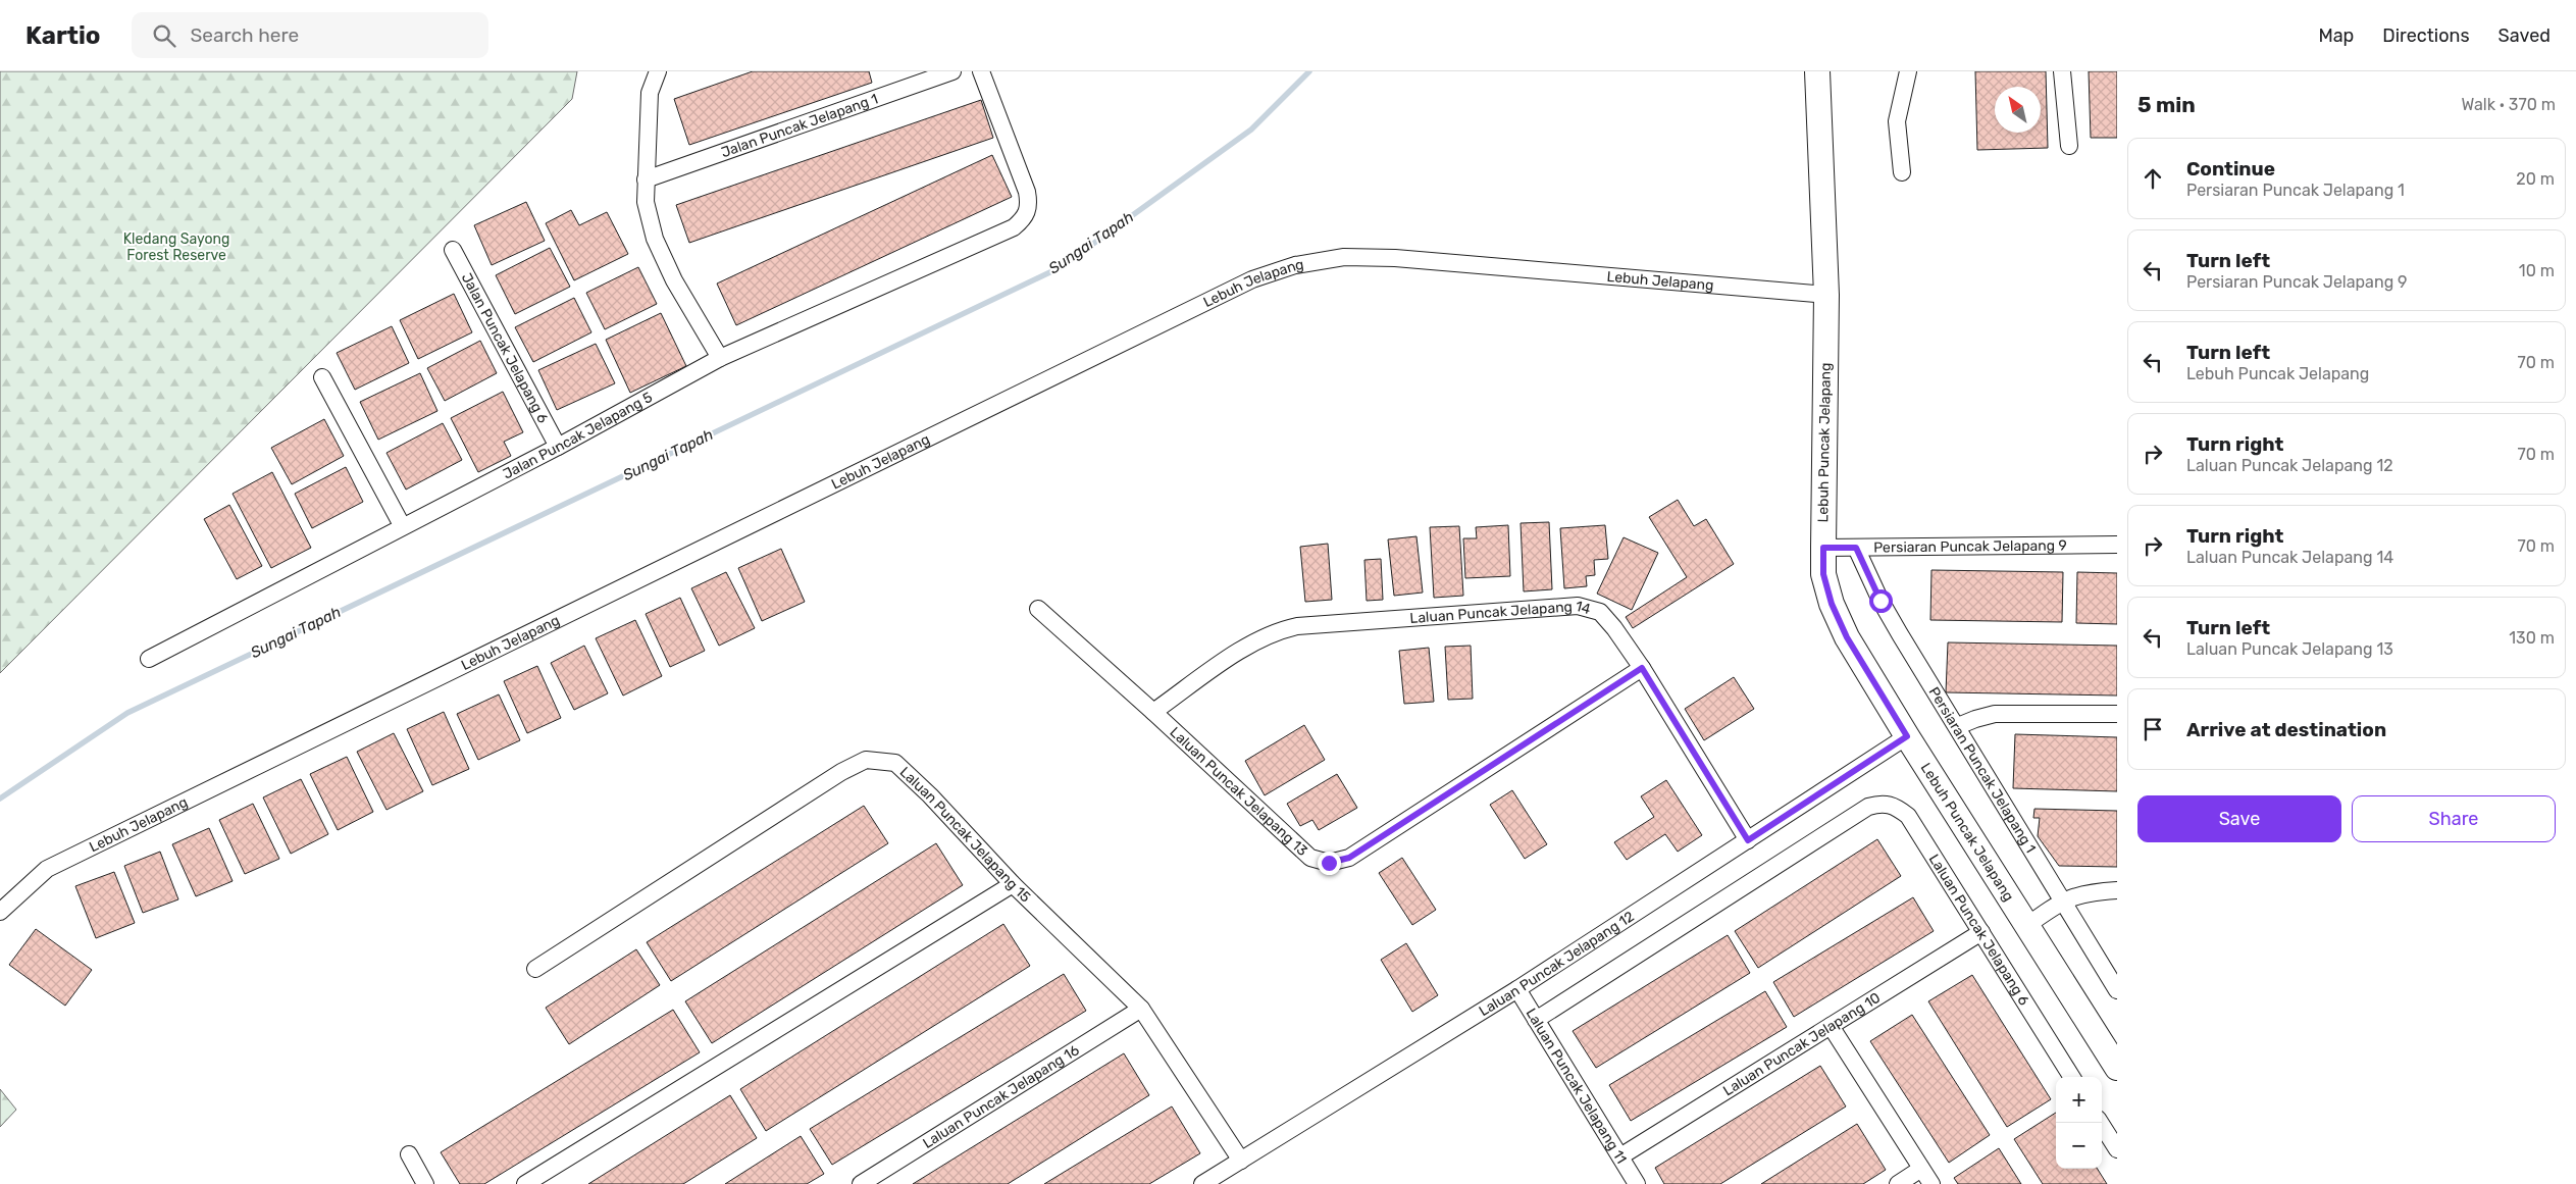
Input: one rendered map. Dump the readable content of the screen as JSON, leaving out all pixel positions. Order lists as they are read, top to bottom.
{
  "streets": {
    "street": [
      "Jalan Puncak Jelapang 1",
      "Lebuh Jelapang",
      "Jalan Puncak Jelapang 6",
      "Jalan Puncak Jelapang 5",
      "Lebuh Puncak Jelapang",
      "Persiaran Puncak Jelapang 9",
      "Laluan Puncak Jelapang 14",
      "Persiaran Puncak Jelapang 1",
      "Laluan Puncak Jelapang 13",
      "Laluan Puncak Jelapang 15",
      "Laluan Puncak Jelapang 6",
      "Laluan Puncak Jelapang 12",
      "Laluan Puncak Jelapang 10",
      "Laluan Puncak Jelapang 11",
      "Laluan Puncak Jelapang 16"
    ]
  },
  "crossings": [
    ["Lebuh Jelapang", "Lebuh Puncak Jelapang"],
    ["Jalan Puncak Jelapang 6", "Jalan Puncak Jelapang 5"],
    ["Lebuh Puncak Jelapang", "Persiaran Puncak Jelapang 9"],
    ["Lebuh Puncak Jelapang", "Laluan Puncak Jelapang 12"],
    ["Persiaran Puncak Jelapang 9", "Persiaran Puncak Jelapang 1"],
    ["Laluan Puncak Jelapang 14", "Laluan Puncak Jelapang 13"],
    ["Laluan Puncak Jelapang 14", "Laluan Puncak Jelapang 12"],
    ["Laluan Puncak Jelapang 15", "Laluan Puncak Jelapang 12"],
    ["Laluan Puncak Jelapang 15", "Laluan Puncak Jelapang 16"],
    ["Laluan Puncak Jelapang 6", "Laluan Puncak Jelapang 10"],
    ["Laluan Puncak Jelapang 6", "Laluan Puncak Jelapang 11"],
    ["Laluan Puncak Jelapang 12", "Laluan Puncak Jelapang 11"],
    ["Laluan Puncak Jelapang 10", "Laluan Puncak Jelapang 11"]
  ],
  "water": ["Sungai Tapah"],
  "parks": ["Kledang Sayong Forest Reserve"],
  "north": "top left",
  "page": {
    "header": "Kartio",
    "search": "Search here",
    "nav": ["Map", "Directions", "Saved"],
    "heading": ["5 min", "Walk · 370 m"],
    "list": [
      ["Continue", "Persiaran Puncak Jelapang 1", "20 m"],
      ["Turn left", "Persiaran Puncak Jelapang 9", "10 m"],
      ["Turn left", "Lebuh Puncak Jelapang", "70 m"],
      ["Turn right", "Laluan Puncak Jelapang 12", "70 m"],
      ["Turn right", "Laluan Puncak Jelapang 14", "70 m"],
      ["Turn left", "Laluan Puncak Jelapang 13", "130 m"],
      "Arrive at destination"
    ],
    "buttons": ["Save", "Share"],
    "map_buttons": ["+", "−"]
  }
}
